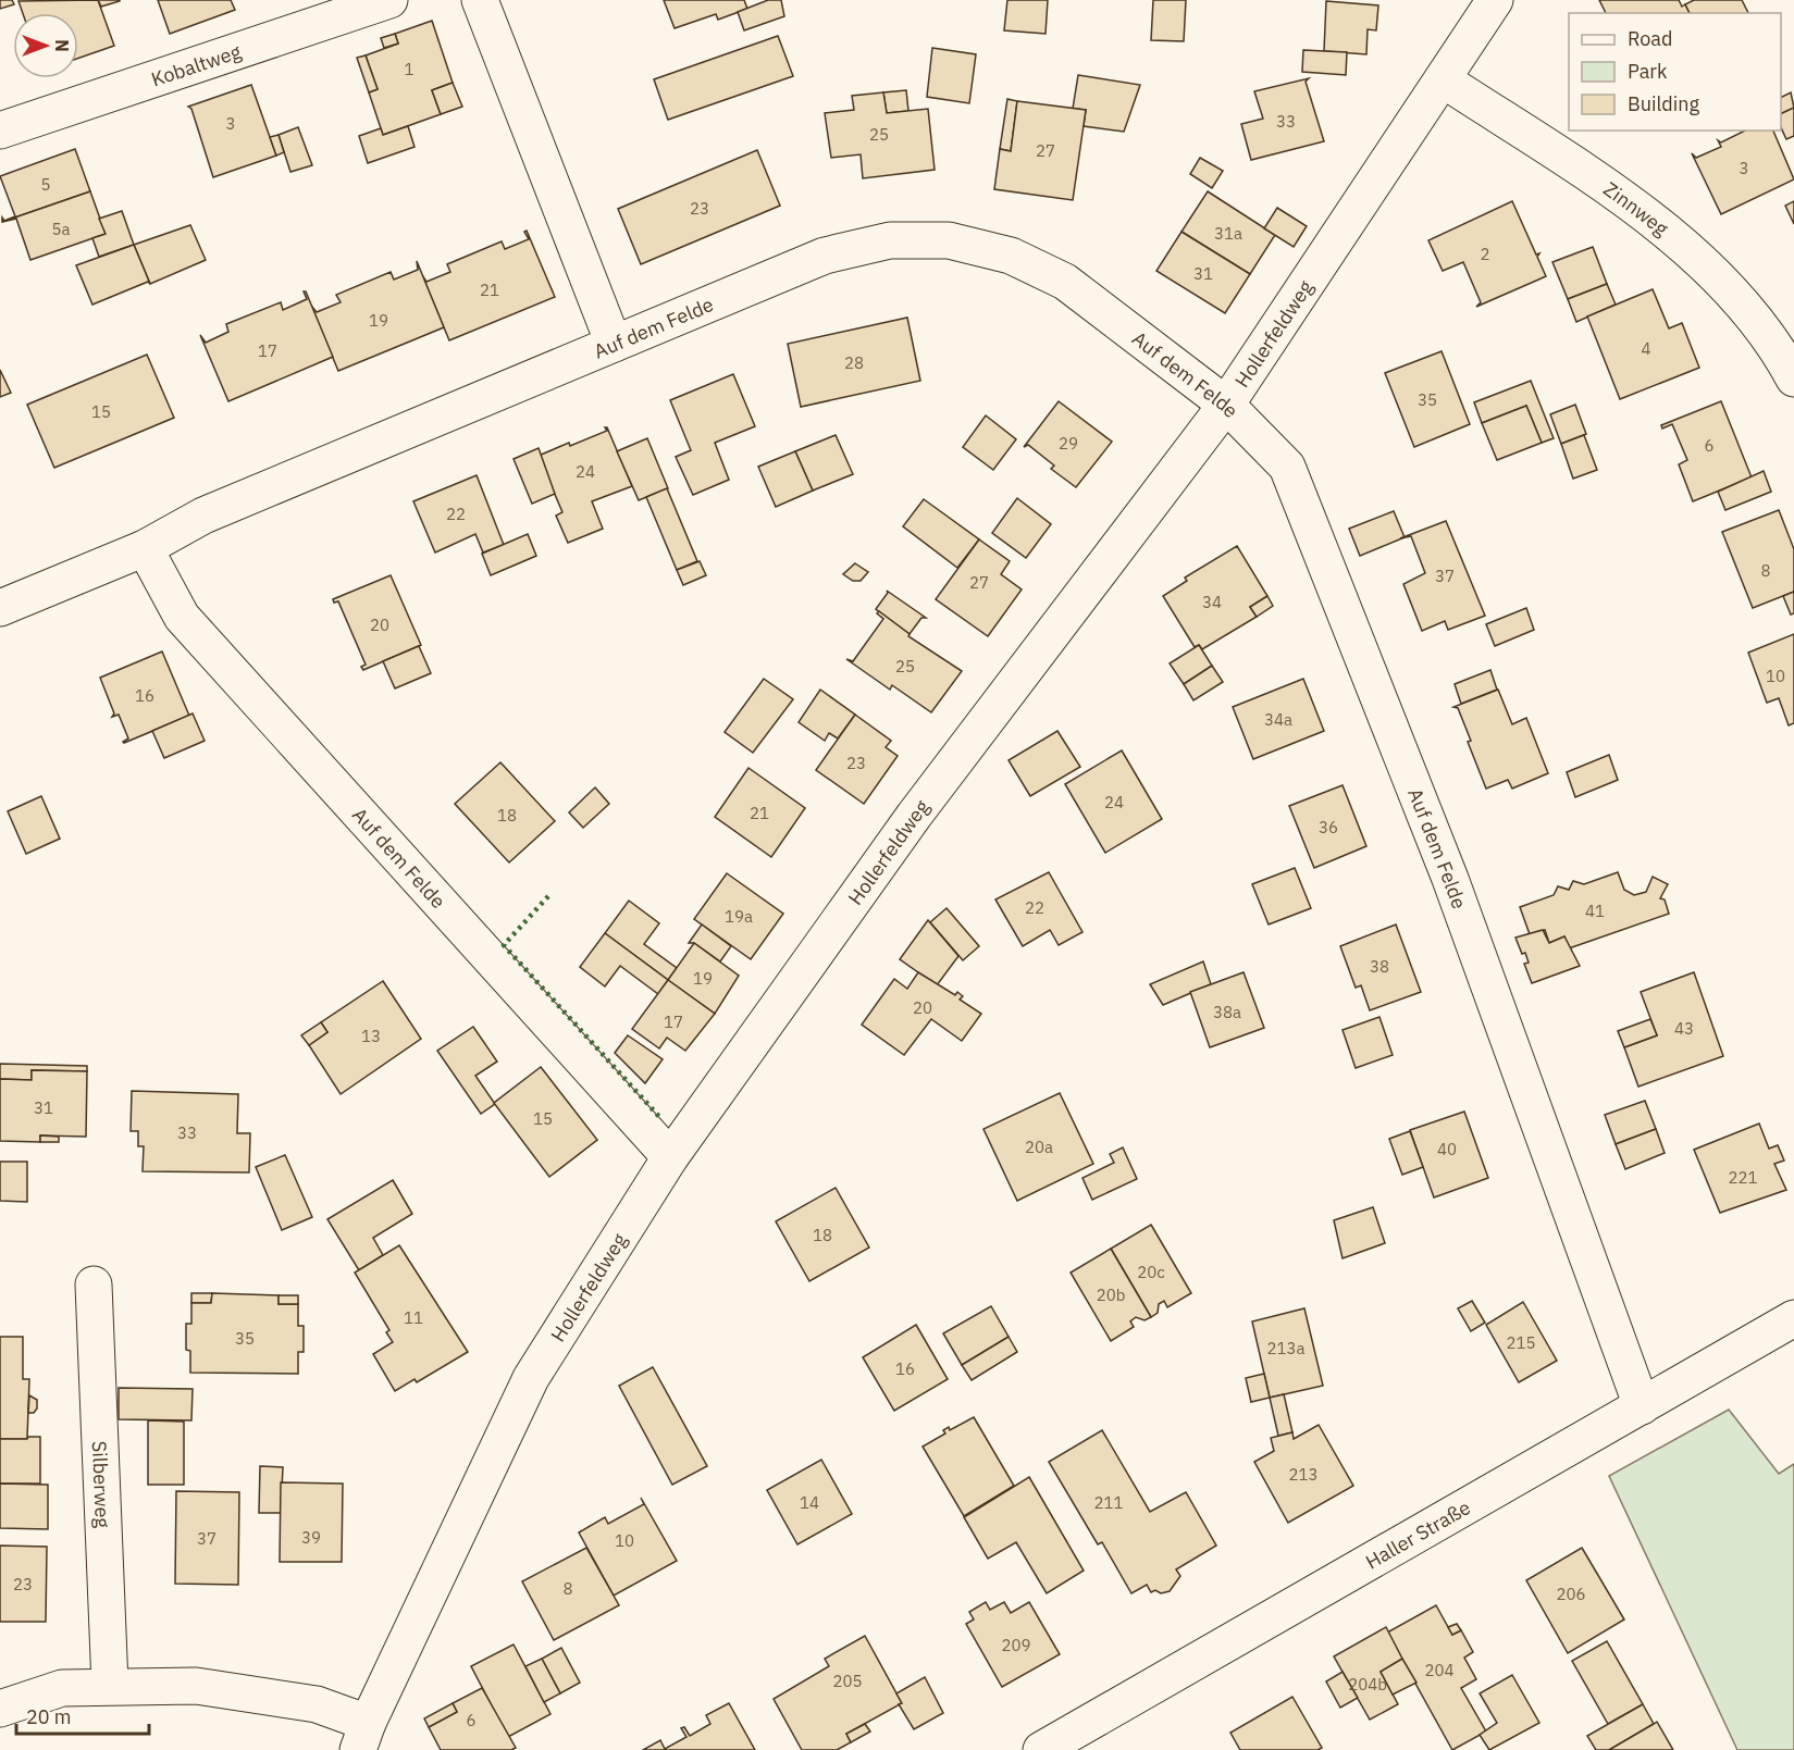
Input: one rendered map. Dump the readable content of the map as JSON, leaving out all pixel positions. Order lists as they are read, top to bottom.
{
  "streets": {
    "street": [
      "Kobaltweg",
      "Zinnweg",
      "Auf dem Felde",
      "Hollerfeldweg",
      "Silberweg",
      "Haller Straße"
    ]
  },
  "crossings": [
    ["Zinnweg", "Hollerfeldweg"],
    ["Auf dem Felde", "Hollerfeldweg"],
    ["Auf dem Felde", "Haller Straße"]
  ],
  "house_numbers": [
    "1",
    "33",
    "3",
    "25",
    "27",
    "3",
    "5",
    "23",
    "5a",
    "31a",
    "2",
    "31",
    "21",
    "19",
    "4",
    "17",
    "28",
    "35",
    "15",
    "29",
    "6",
    "24",
    "22",
    "8",
    "37",
    "27",
    "34",
    "20",
    "25",
    "10",
    "16",
    "34a",
    "23",
    "24",
    "21",
    "18",
    "36",
    "22",
    "41",
    "19a",
    "38",
    "19",
    "20",
    "38a",
    "17",
    "43",
    "13",
    "31",
    "15",
    "33",
    "20a",
    "40",
    "221",
    "18",
    "20c",
    "20b",
    "11",
    "35",
    "215",
    "213a",
    "16",
    "213",
    "14",
    "211",
    "39",
    "37",
    "10",
    "23",
    "8",
    "206",
    "209",
    "204",
    "205",
    "204b",
    "6"
  ],
  "legend": ["Road", "Park", "Building"],
  "scale_bar": "20 m",
  "north": "right"
}
